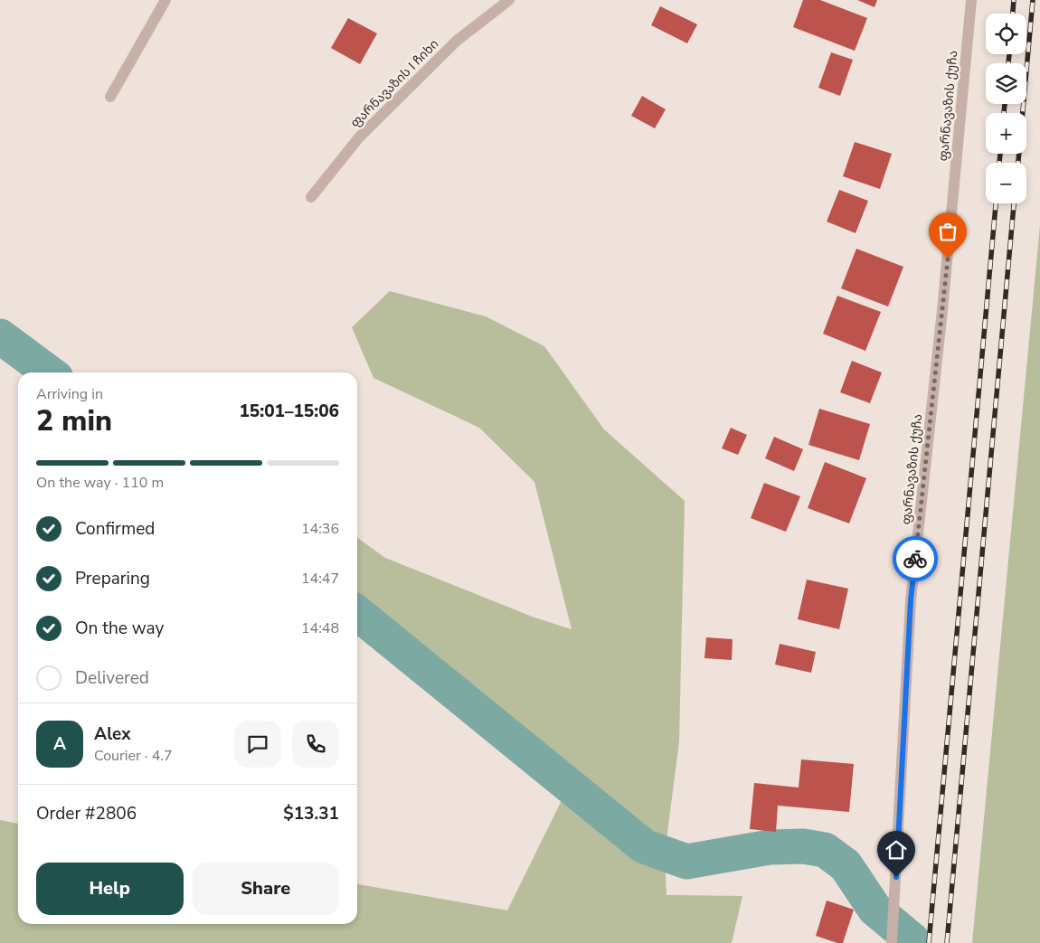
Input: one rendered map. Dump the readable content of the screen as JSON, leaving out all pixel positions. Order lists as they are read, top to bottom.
{
  "streets": {
    "street": ["ფარნავაზის I ჩიხი", "ფარნავაზის ქუჩა"]
  },
  "page": {
    "map_buttons": ["+", "−"],
    "heading": ["2 min", "Arriving in", "15:01–15:06"],
    "panel": [
      "Alex",
      "Courier · 4.7",
      "Order #2806",
      "$13.31"
    ],
    "bar": "On the way · 110 m",
    "list": [
      ["Confirmed", "14:36"],
      ["Preparing", "14:47"],
      ["On the way", "14:48"],
      "Delivered"
    ],
    "round": "A",
    "buttons": ["Help", "Share"]
  }
}
